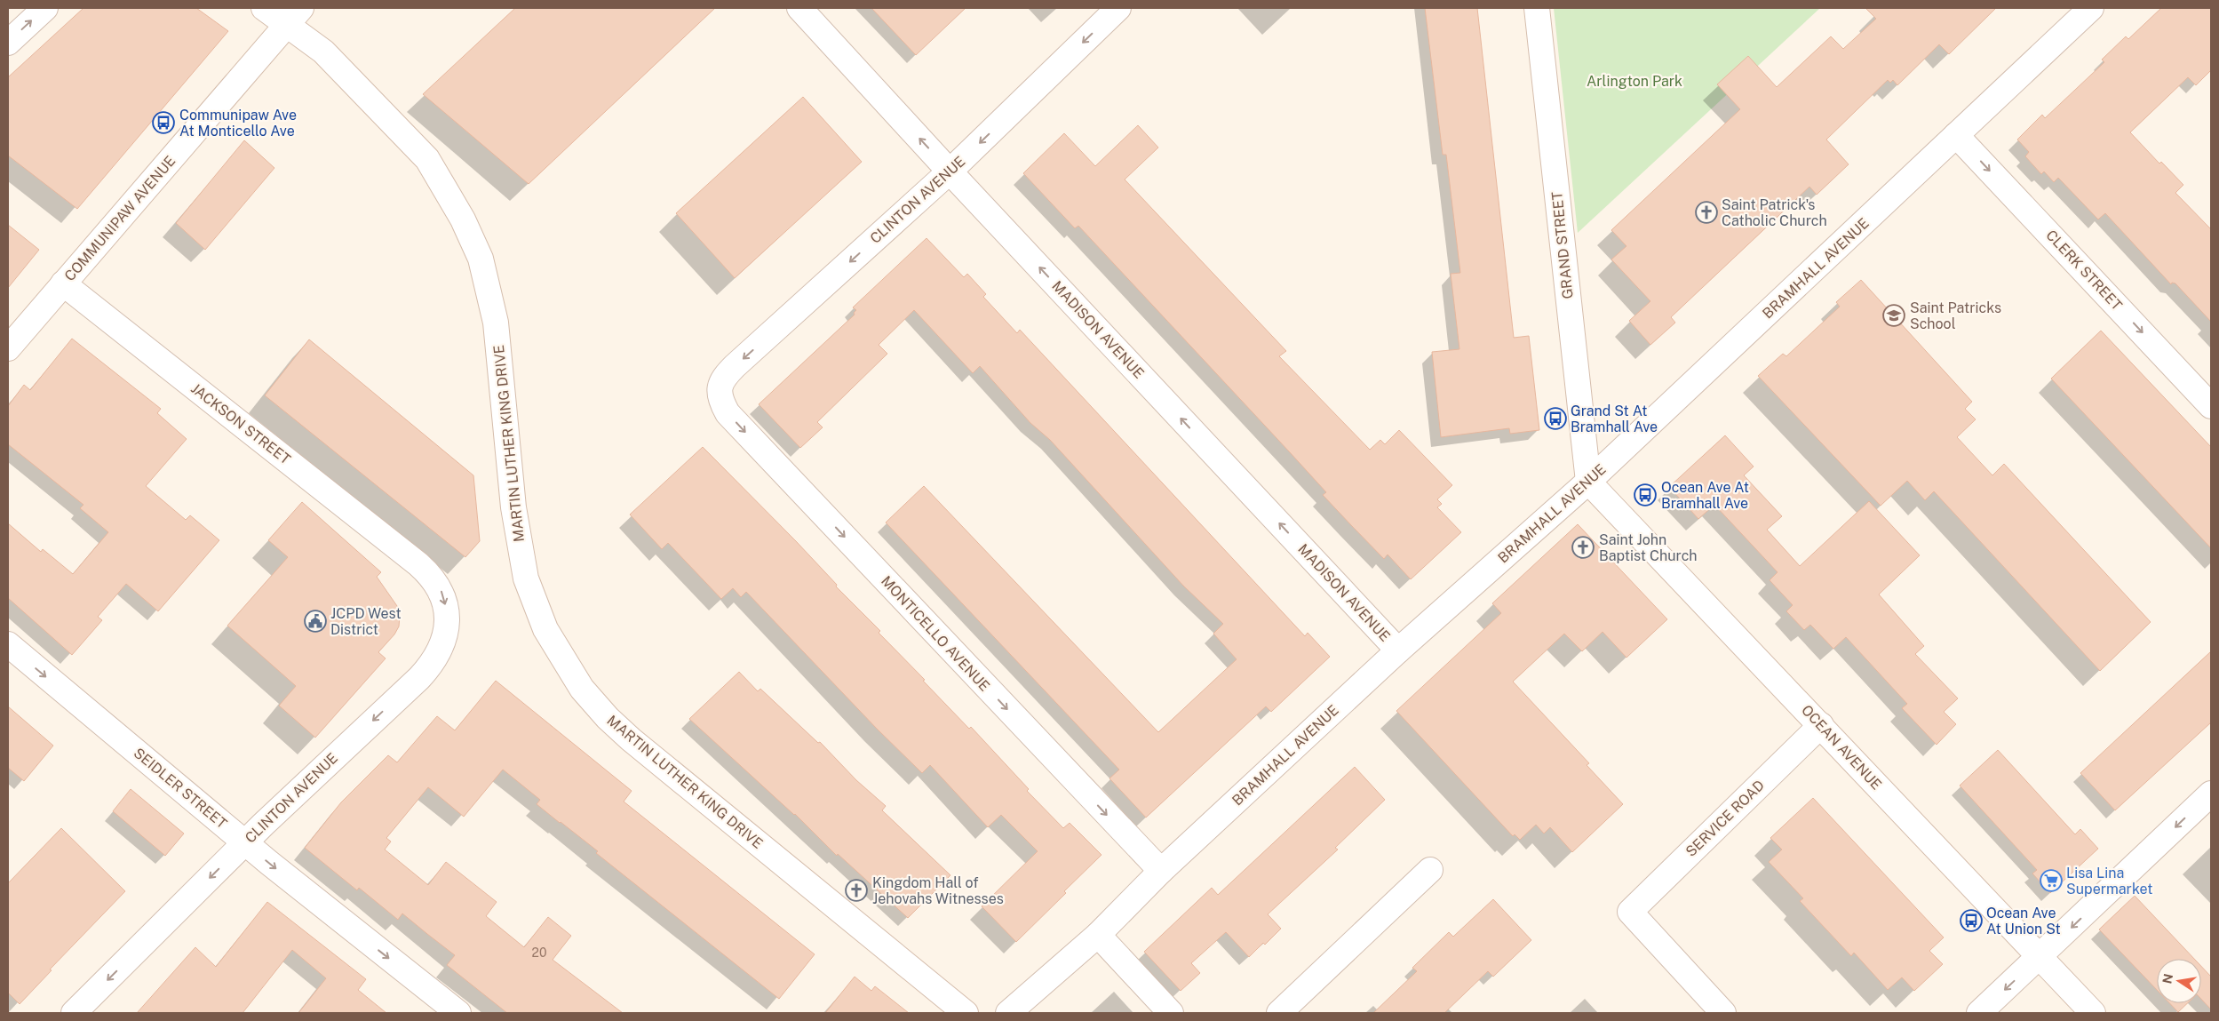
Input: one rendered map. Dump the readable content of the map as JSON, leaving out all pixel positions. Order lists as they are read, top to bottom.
{
  "streets": {
    "street": [
      "CLINTON AVENUE",
      "COMMUNIPAW AVENUE",
      "GRAND STREET",
      "BRAMHALL AVENUE",
      "CLERK STREET",
      "MADISON AVENUE",
      "JACKSON STREET",
      "MARTIN LUTHER KING DRIVE",
      "MONTICELLO AVENUE",
      "OCEAN AVENUE",
      "SEIDLER STREET",
      "SERVICE ROAD"
    ]
  },
  "crossings": [
    ["CLINTON AVENUE", "MADISON AVENUE"],
    ["CLINTON AVENUE", "JACKSON STREET"],
    ["CLINTON AVENUE", "MONTICELLO AVENUE"],
    ["CLINTON AVENUE", "SEIDLER STREET"],
    ["COMMUNIPAW AVENUE", "JACKSON STREET"],
    ["COMMUNIPAW AVENUE", "MARTIN LUTHER KING DRIVE"],
    ["GRAND STREET", "BRAMHALL AVENUE"],
    ["GRAND STREET", "OCEAN AVENUE"],
    ["BRAMHALL AVENUE", "CLERK STREET"],
    ["BRAMHALL AVENUE", "MADISON AVENUE"],
    ["BRAMHALL AVENUE", "MONTICELLO AVENUE"],
    ["BRAMHALL AVENUE", "OCEAN AVENUE"],
    ["OCEAN AVENUE", "SERVICE ROAD"]
  ],
  "one_way": [
    "CLINTON AVENUE",
    "CLERK STREET",
    "MADISON AVENUE",
    "MONTICELLO AVENUE",
    "SEIDLER STREET"
  ],
  "parks": ["Arlington Park"],
  "places": {
    "bus stop": [
      "Communipaw Ave At Monticello Ave",
      "Grand St At Bramhall Ave",
      "Ocean Ave At Bramhall Ave",
      "Ocean Ave At Union St"
    ],
    "church": ["Saint Patrick's Catholic Church", "Saint John Baptist Church", "Kingdom Hall of Jehovahs Witnesses"],
    "school or university": ["Saint Patricks School"],
    "public building": ["JCPD West District"],
    "supermarket": ["Lisa Lina Supermarket"]
  },
  "house_numbers": ["20"],
  "north": "left"
}
